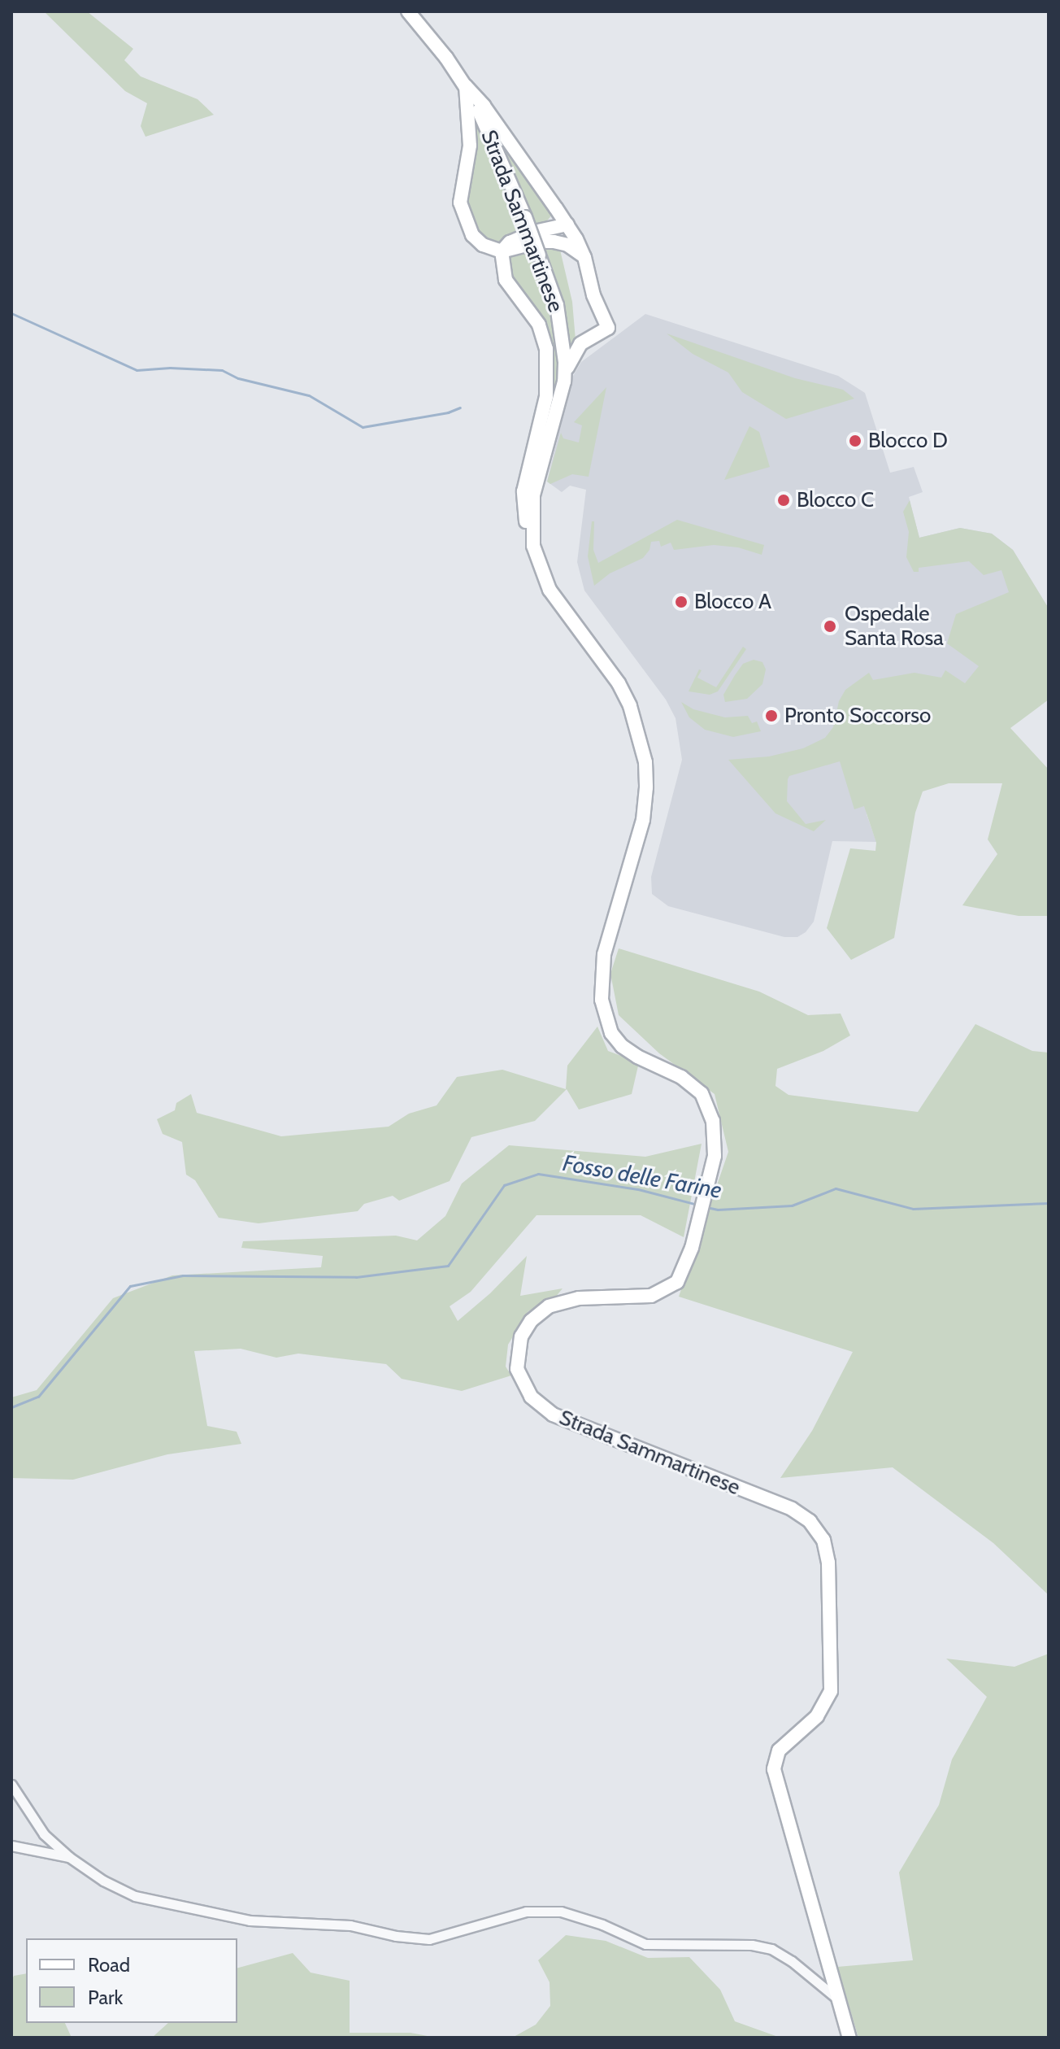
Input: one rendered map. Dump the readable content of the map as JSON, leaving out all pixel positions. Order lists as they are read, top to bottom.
{
  "streets": {
    "main road": ["Strada Sammartinese"]
  },
  "water": ["Fosso delle Farine"],
  "places": [
    "Blocco D",
    "Blocco C",
    "Blocco A",
    "Ospedale Santa Rosa",
    "Pronto Soccorso"
  ],
  "legend": ["Road", "Park"]
}
